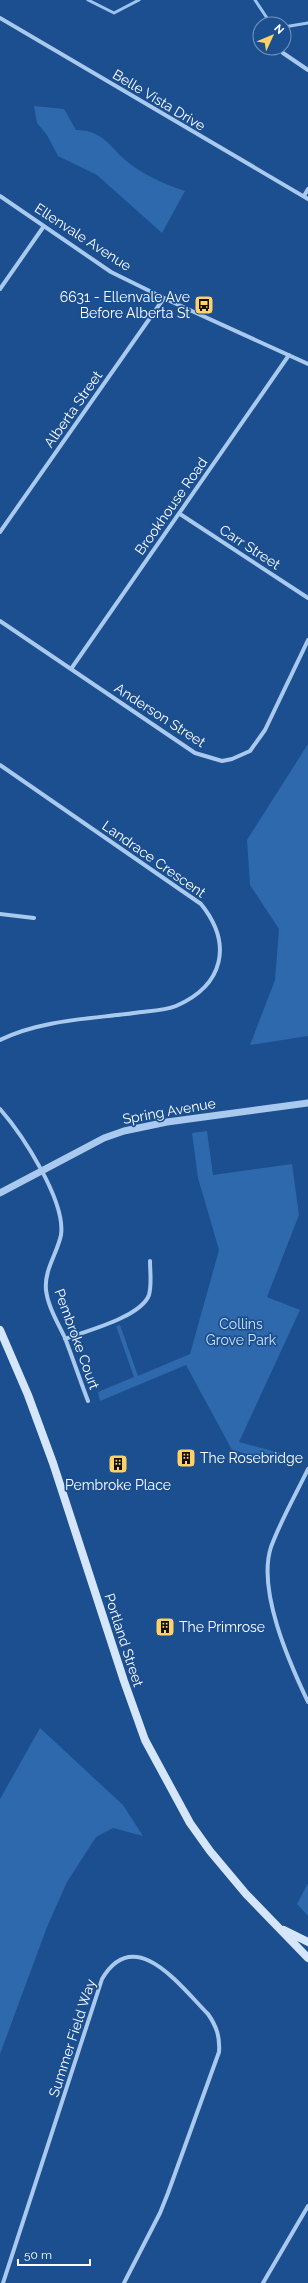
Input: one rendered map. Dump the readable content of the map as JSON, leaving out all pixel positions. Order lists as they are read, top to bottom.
{
  "streets": {
    "main road": ["Portland Street"],
    "street": [
      "Belle Vista Drive",
      "Ellenvale Avenue",
      "Alberta Street",
      "Brookhouse Road",
      "Carr Street",
      "Anderson Street",
      "Landrace Crescent",
      "Spring Avenue",
      "Pembroke Court",
      "Summer Field Way"
    ]
  },
  "crossings": [
    ["Ellenvale Avenue", "Alberta Street"],
    ["Ellenvale Avenue", "Brookhouse Road"],
    ["Brookhouse Road", "Carr Street"],
    ["Brookhouse Road", "Anderson Street"],
    ["Spring Avenue", "Pembroke Court"]
  ],
  "parks": ["Collins Grove Park"],
  "places": {
    "bus stop": ["6631 - Ellenvale Ave Before Alberta St"],
    "building": ["The Rosebridge", "Pembroke Place", "The Primrose"]
  },
  "scale_bar": "50 m",
  "north": "top right"
}
